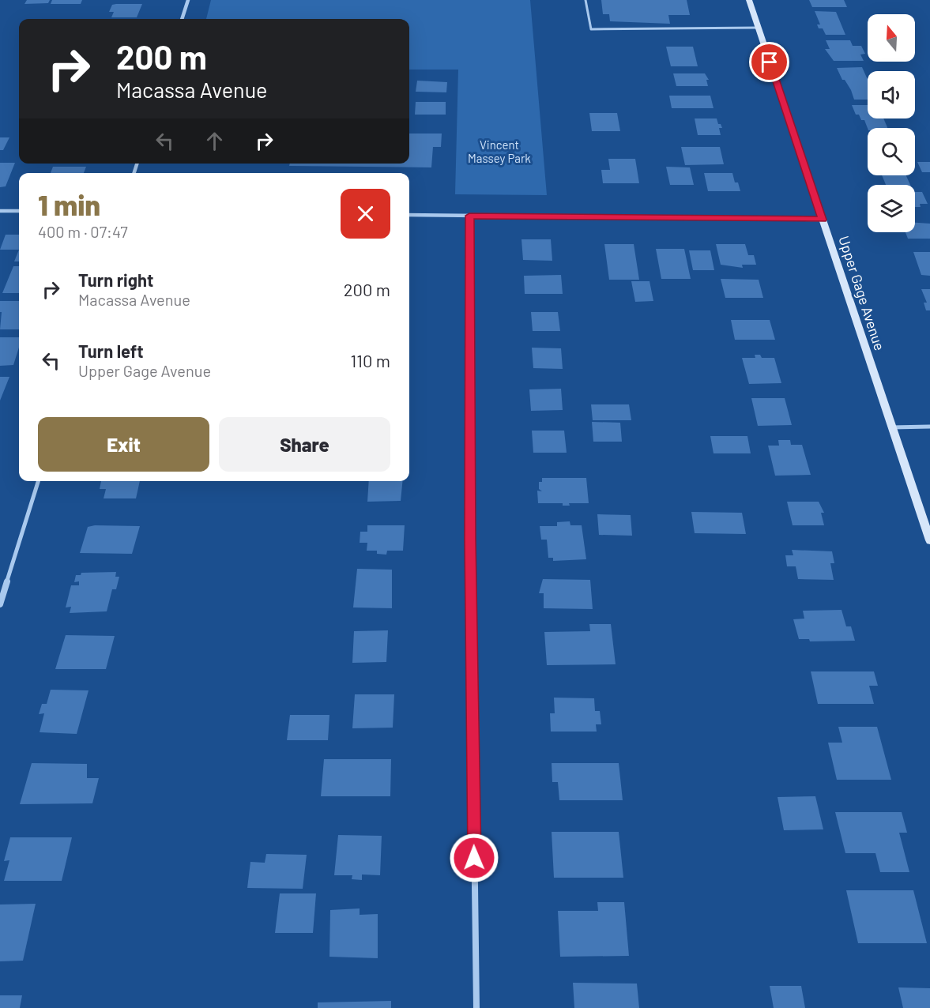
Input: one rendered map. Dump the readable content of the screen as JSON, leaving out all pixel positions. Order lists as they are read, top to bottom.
{
  "streets": {
    "main road": ["Upper Gage Avenue"]
  },
  "parks": ["Vincent Massey Park"],
  "north": "top",
  "page": {
    "turn": ["200 m", "Macassa Avenue"],
    "heading": ["1 min", "400 m · 07:47"],
    "list": [
      {
        "name": "Turn right",
        "note": "Macassa Avenue",
        "value": "200 m"
      },
      {
        "name": "Turn left",
        "note": "Upper Gage Avenue",
        "value": "110 m"
      }
    ],
    "buttons": ["Exit", "Share"]
  }
}
